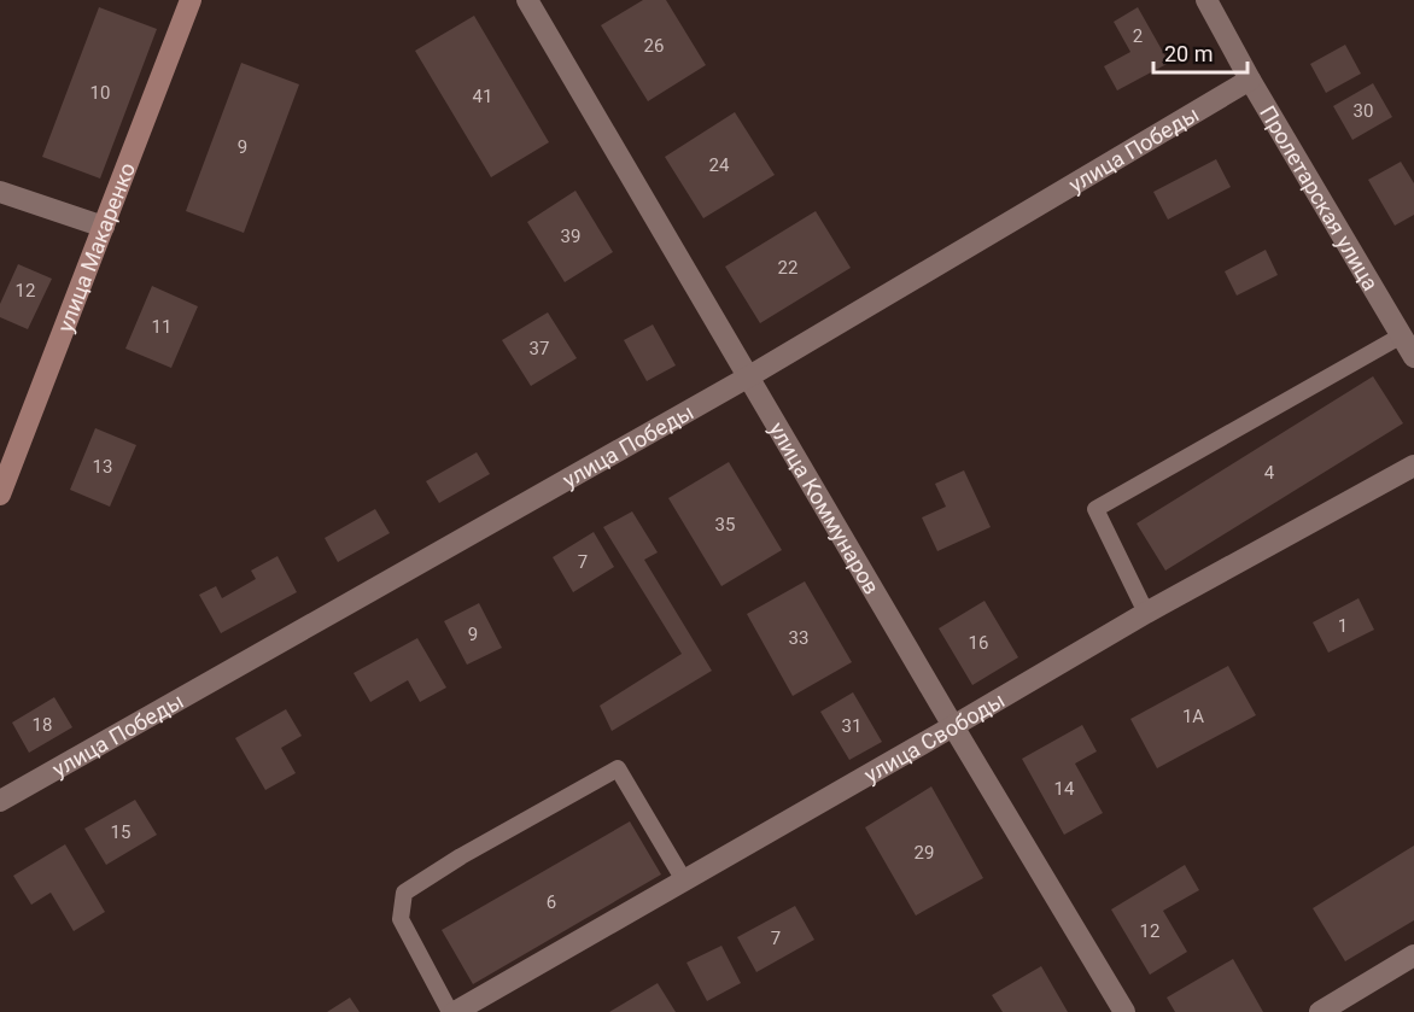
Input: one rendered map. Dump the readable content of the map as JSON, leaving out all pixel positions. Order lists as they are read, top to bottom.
{
  "streets": {
    "street": [
      "улица Победы",
      "Пролетарская улица",
      "улица Макаренко",
      "улица Коммунаров",
      "улица Свободы"
    ]
  },
  "crossings": [
    ["улица Победы", "Пролетарская улица"],
    ["улица Победы", "улица Коммунаров"],
    ["улица Коммунаров", "улица Свободы"]
  ],
  "house_numbers": [
    "2",
    "26",
    "10",
    "41",
    "30",
    "9",
    "24",
    "39",
    "22",
    "12",
    "11",
    "37",
    "13",
    "4",
    "35",
    "7",
    "1",
    "9",
    "33",
    "16",
    "1А",
    "18",
    "31",
    "14",
    "15",
    "29",
    "6",
    "12",
    "7"
  ],
  "scale_bar": "20 m"
}
